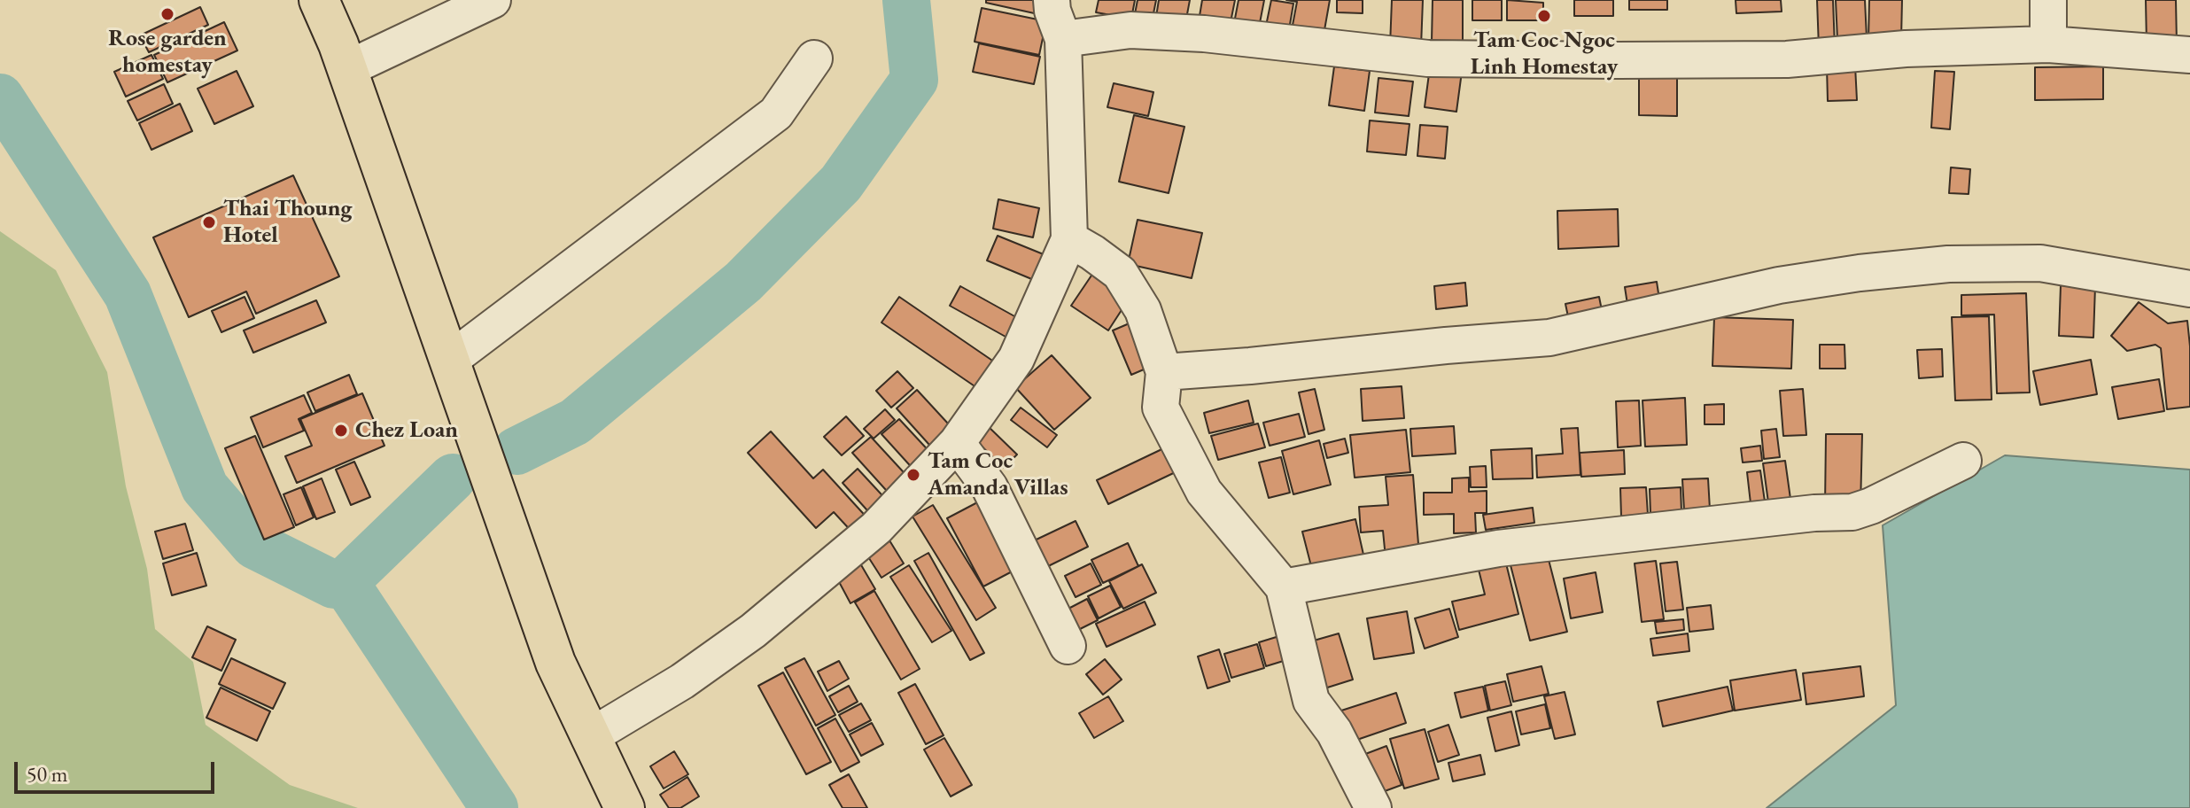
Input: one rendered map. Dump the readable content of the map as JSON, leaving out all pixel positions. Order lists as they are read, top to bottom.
{
  "places": [
    "Rose garden homestay",
    "Tam Coc Ngoc Linh Homestay",
    "Thai Thoung Hotel",
    "Chez Loan",
    "Tam Coc Amanda Villas"
  ],
  "scale_bar": "50 m"
}
